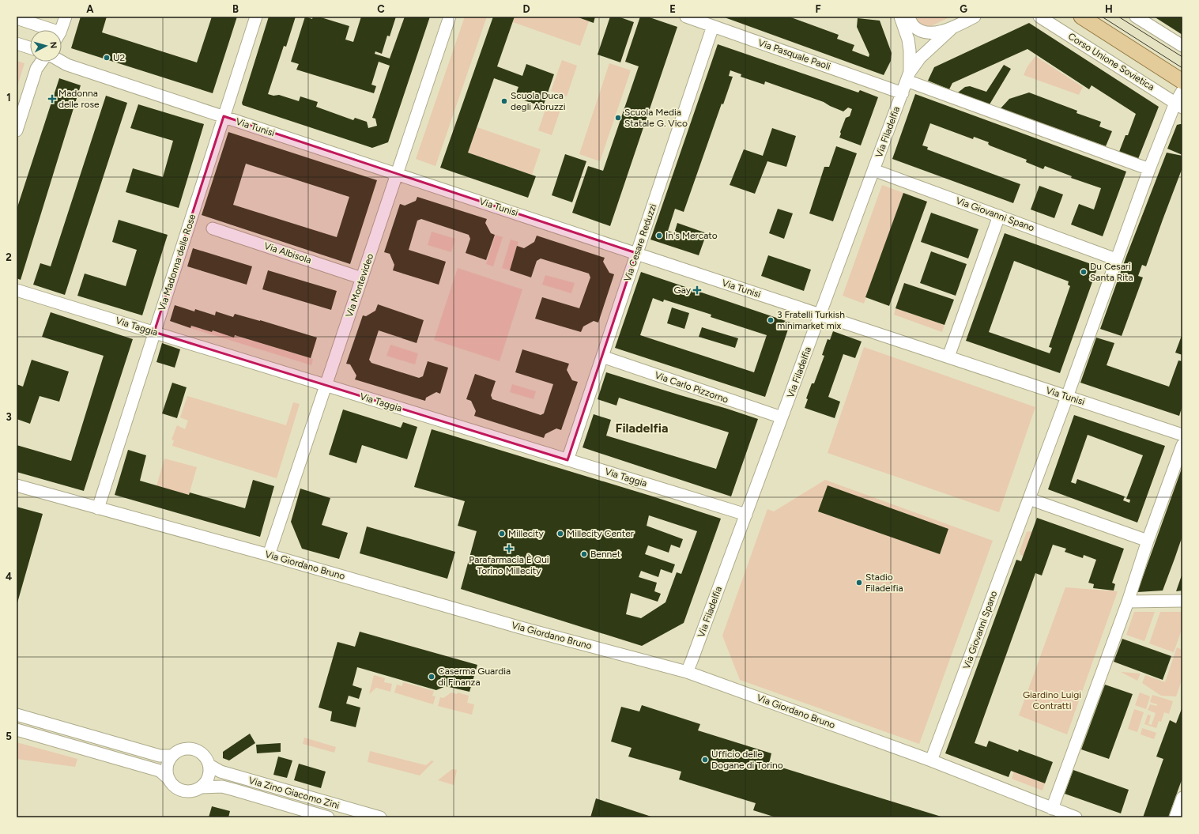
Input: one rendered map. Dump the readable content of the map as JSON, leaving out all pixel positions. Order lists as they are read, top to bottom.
{
  "streets": {
    "street": [
      "Via Pasquale Paoli",
      "Corso Unione Sovietica",
      "Via Tunisi",
      "Via Filadelfia",
      "Via Giovanni Spano",
      "Via Cesare Reduzzi",
      "Via Albisola",
      "Via Madonna delle Rose",
      "Via Montevideo",
      "Via Taggia",
      "Via Carlo Pizzorno",
      "Via Giordano Bruno",
      "Via Zino Giacomo Zini"
    ]
  },
  "crossings": [
    ["Via Pasquale Paoli", "Via Filadelfia"],
    ["Via Pasquale Paoli", "Via Cesare Reduzzi"],
    ["Corso Unione Sovietica", "Via Giovanni Spano"],
    ["Via Tunisi", "Via Filadelfia"],
    ["Via Tunisi", "Via Giovanni Spano"],
    ["Via Tunisi", "Via Cesare Reduzzi"],
    ["Via Tunisi", "Via Madonna delle Rose"],
    ["Via Tunisi", "Via Montevideo"],
    ["Via Filadelfia", "Via Giovanni Spano"],
    ["Via Filadelfia", "Via Taggia"],
    ["Via Filadelfia", "Via Carlo Pizzorno"],
    ["Via Filadelfia", "Via Giordano Bruno"],
    ["Via Giovanni Spano", "Via Giordano Bruno"],
    ["Via Cesare Reduzzi", "Via Taggia"],
    ["Via Cesare Reduzzi", "Via Carlo Pizzorno"],
    ["Via Albisola", "Via Montevideo"],
    ["Via Madonna delle Rose", "Via Taggia"],
    ["Via Madonna delle Rose", "Via Giordano Bruno"],
    ["Via Montevideo", "Via Taggia"],
    ["Via Montevideo", "Via Giordano Bruno"]
  ],
  "districts": ["Filadelfia"],
  "parks": ["Giardino Luigi Contratti"],
  "places": {
    "other": [
      "U2",
      "Scuola Duca degli Abruzzi",
      "Scuola Media Statale G. Vico",
      "In's Mercato",
      "Du Cesari Santa Rita",
      "3 Fratelli Turkish minimarket mix",
      "Millecity",
      "Millecity Center",
      "Bennet",
      "Stadio Filadelfia",
      "Caserma Guardia di Finanza",
      "Ufficio delle Dogane di Torino"
    ],
    "health": ["Madonna delle rose", "Gay", "Parafarmacia È Qui Torino Millecity"]
  },
  "north": "right",
  "grid": {
    "columns": [
      "A",
      "B",
      "C",
      "D",
      "E",
      "F",
      "G",
      "H"
    ],
    "rows": [
      "1",
      "2",
      "3",
      "4",
      "5"
    ]
  }
}
